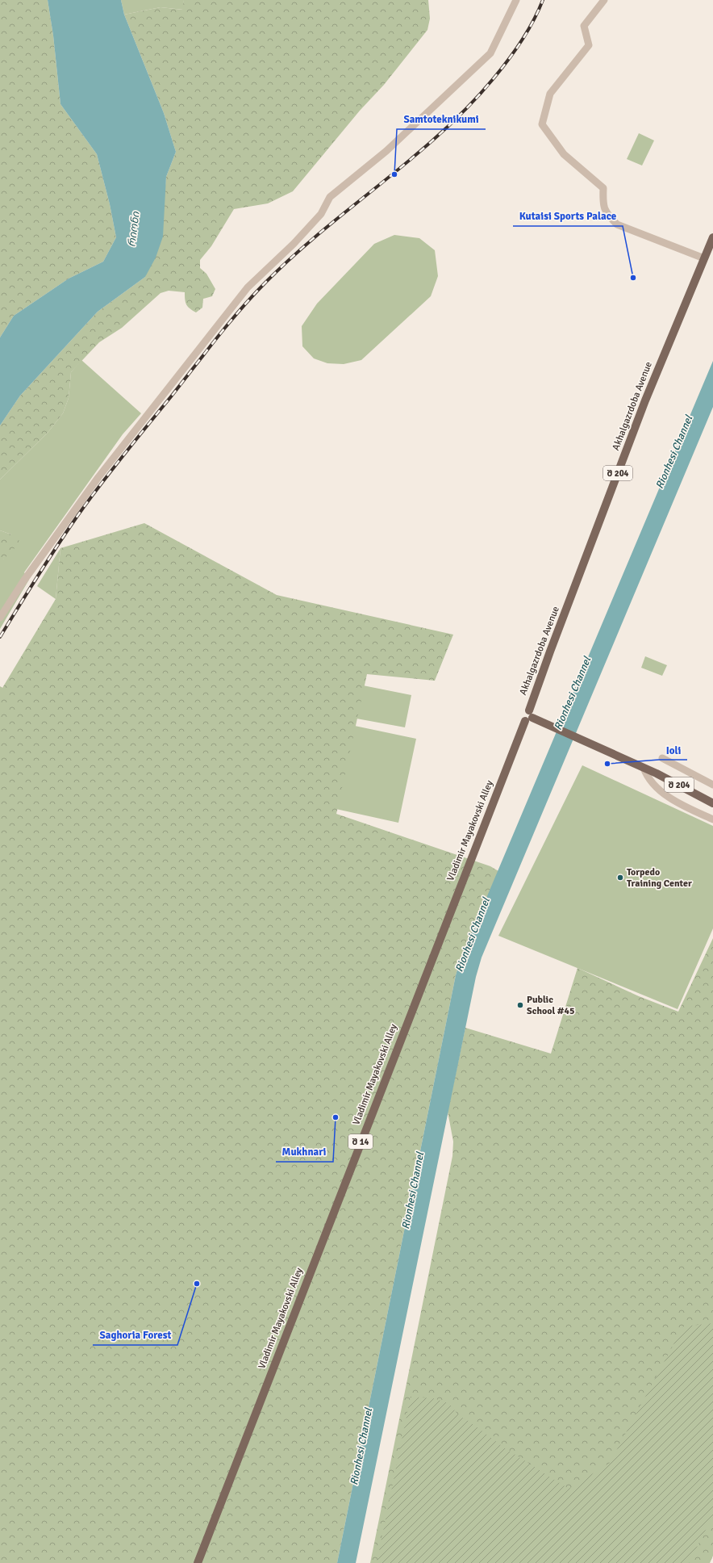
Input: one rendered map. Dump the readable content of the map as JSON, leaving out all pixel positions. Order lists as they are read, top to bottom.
{
  "streets": {
    "main road": [
      "Akhalgazrdoba Avenue",
      "შ 204",
      "Vladimir Mayakovski Alley",
      "შ 14"
    ]
  },
  "crossings": [
    ["Akhalgazrdoba Avenue", "შ 204"],
    ["Akhalgazrdoba Avenue", "Vladimir Mayakovski Alley"],
    ["შ 204", "Vladimir Mayakovski Alley"]
  ],
  "water": ["რიონი", "Rionhesi Channel"],
  "places": [
    "Samtoteknikumi",
    "Kutaisi Sports Palace",
    "Ioli",
    "Torpedo Training Center",
    "Public School #45",
    "Mukhnari",
    "Saghoria Forest"
  ]
}
